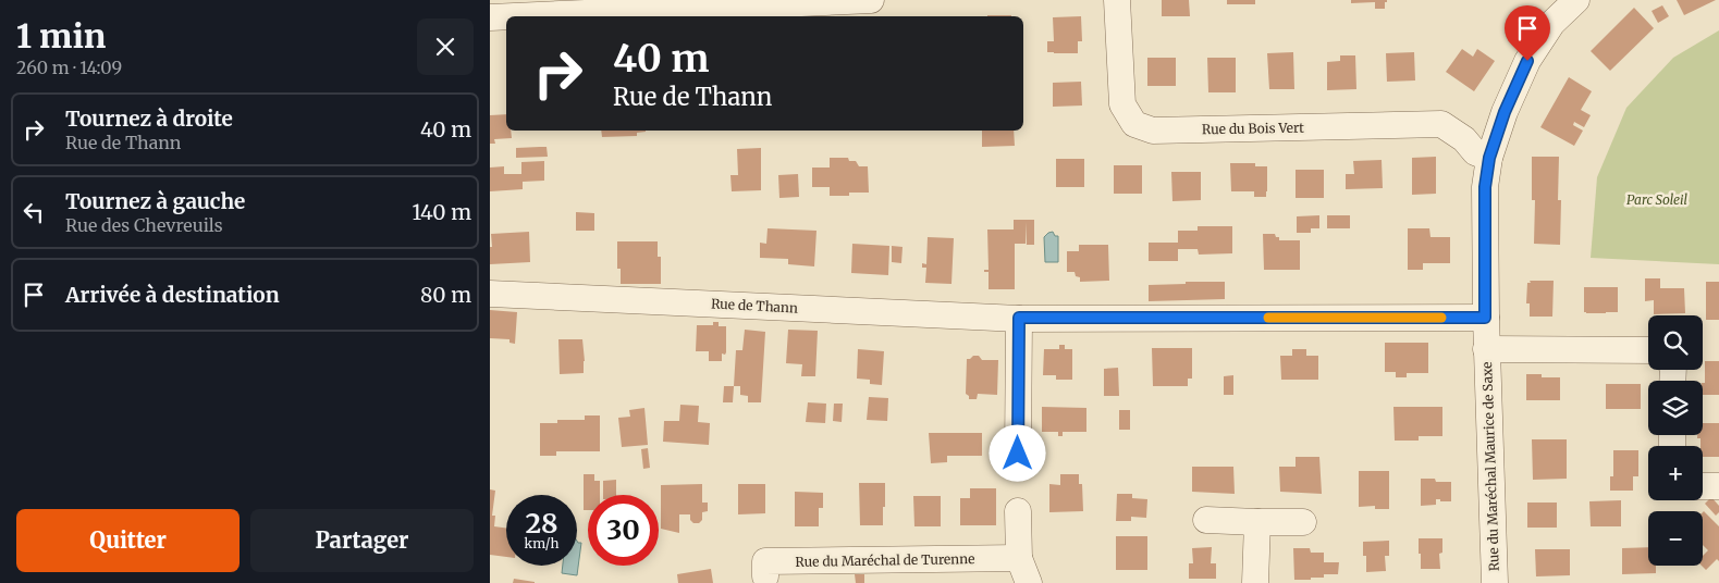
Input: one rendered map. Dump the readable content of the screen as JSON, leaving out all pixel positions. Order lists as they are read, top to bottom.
{
  "streets": {
    "street": [
      "Rue du Bois Vert",
      "Rue de Thann",
      "Rue du Maréchal Maurice de Saxe",
      "Rue du Maréchal de Turenne"
    ]
  },
  "crossings": [
    ["Rue du Bois Vert", "Rue du Maréchal Maurice de Saxe"],
    ["Rue de Thann", "Rue du Maréchal Maurice de Saxe"]
  ],
  "parks": ["Parc Soleil"],
  "page": {
    "heading": ["1 min", "260 m · 14:09"],
    "turn": ["40 m", "Rue de Thann"],
    "list": [
      {
        "name": "Tournez à droite",
        "note": "Rue de Thann",
        "value": "40 m"
      },
      {
        "name": "Tournez à gauche",
        "note": "Rue des Chevreuils",
        "value": "140 m"
      },
      {
        "name": "Arrivée à destination",
        "value": "80 m"
      }
    ],
    "map_buttons": ["+", "−"],
    "speed": "28 km/h",
    "limit": "30",
    "buttons": ["Quitter", "Partager"]
  }
}
